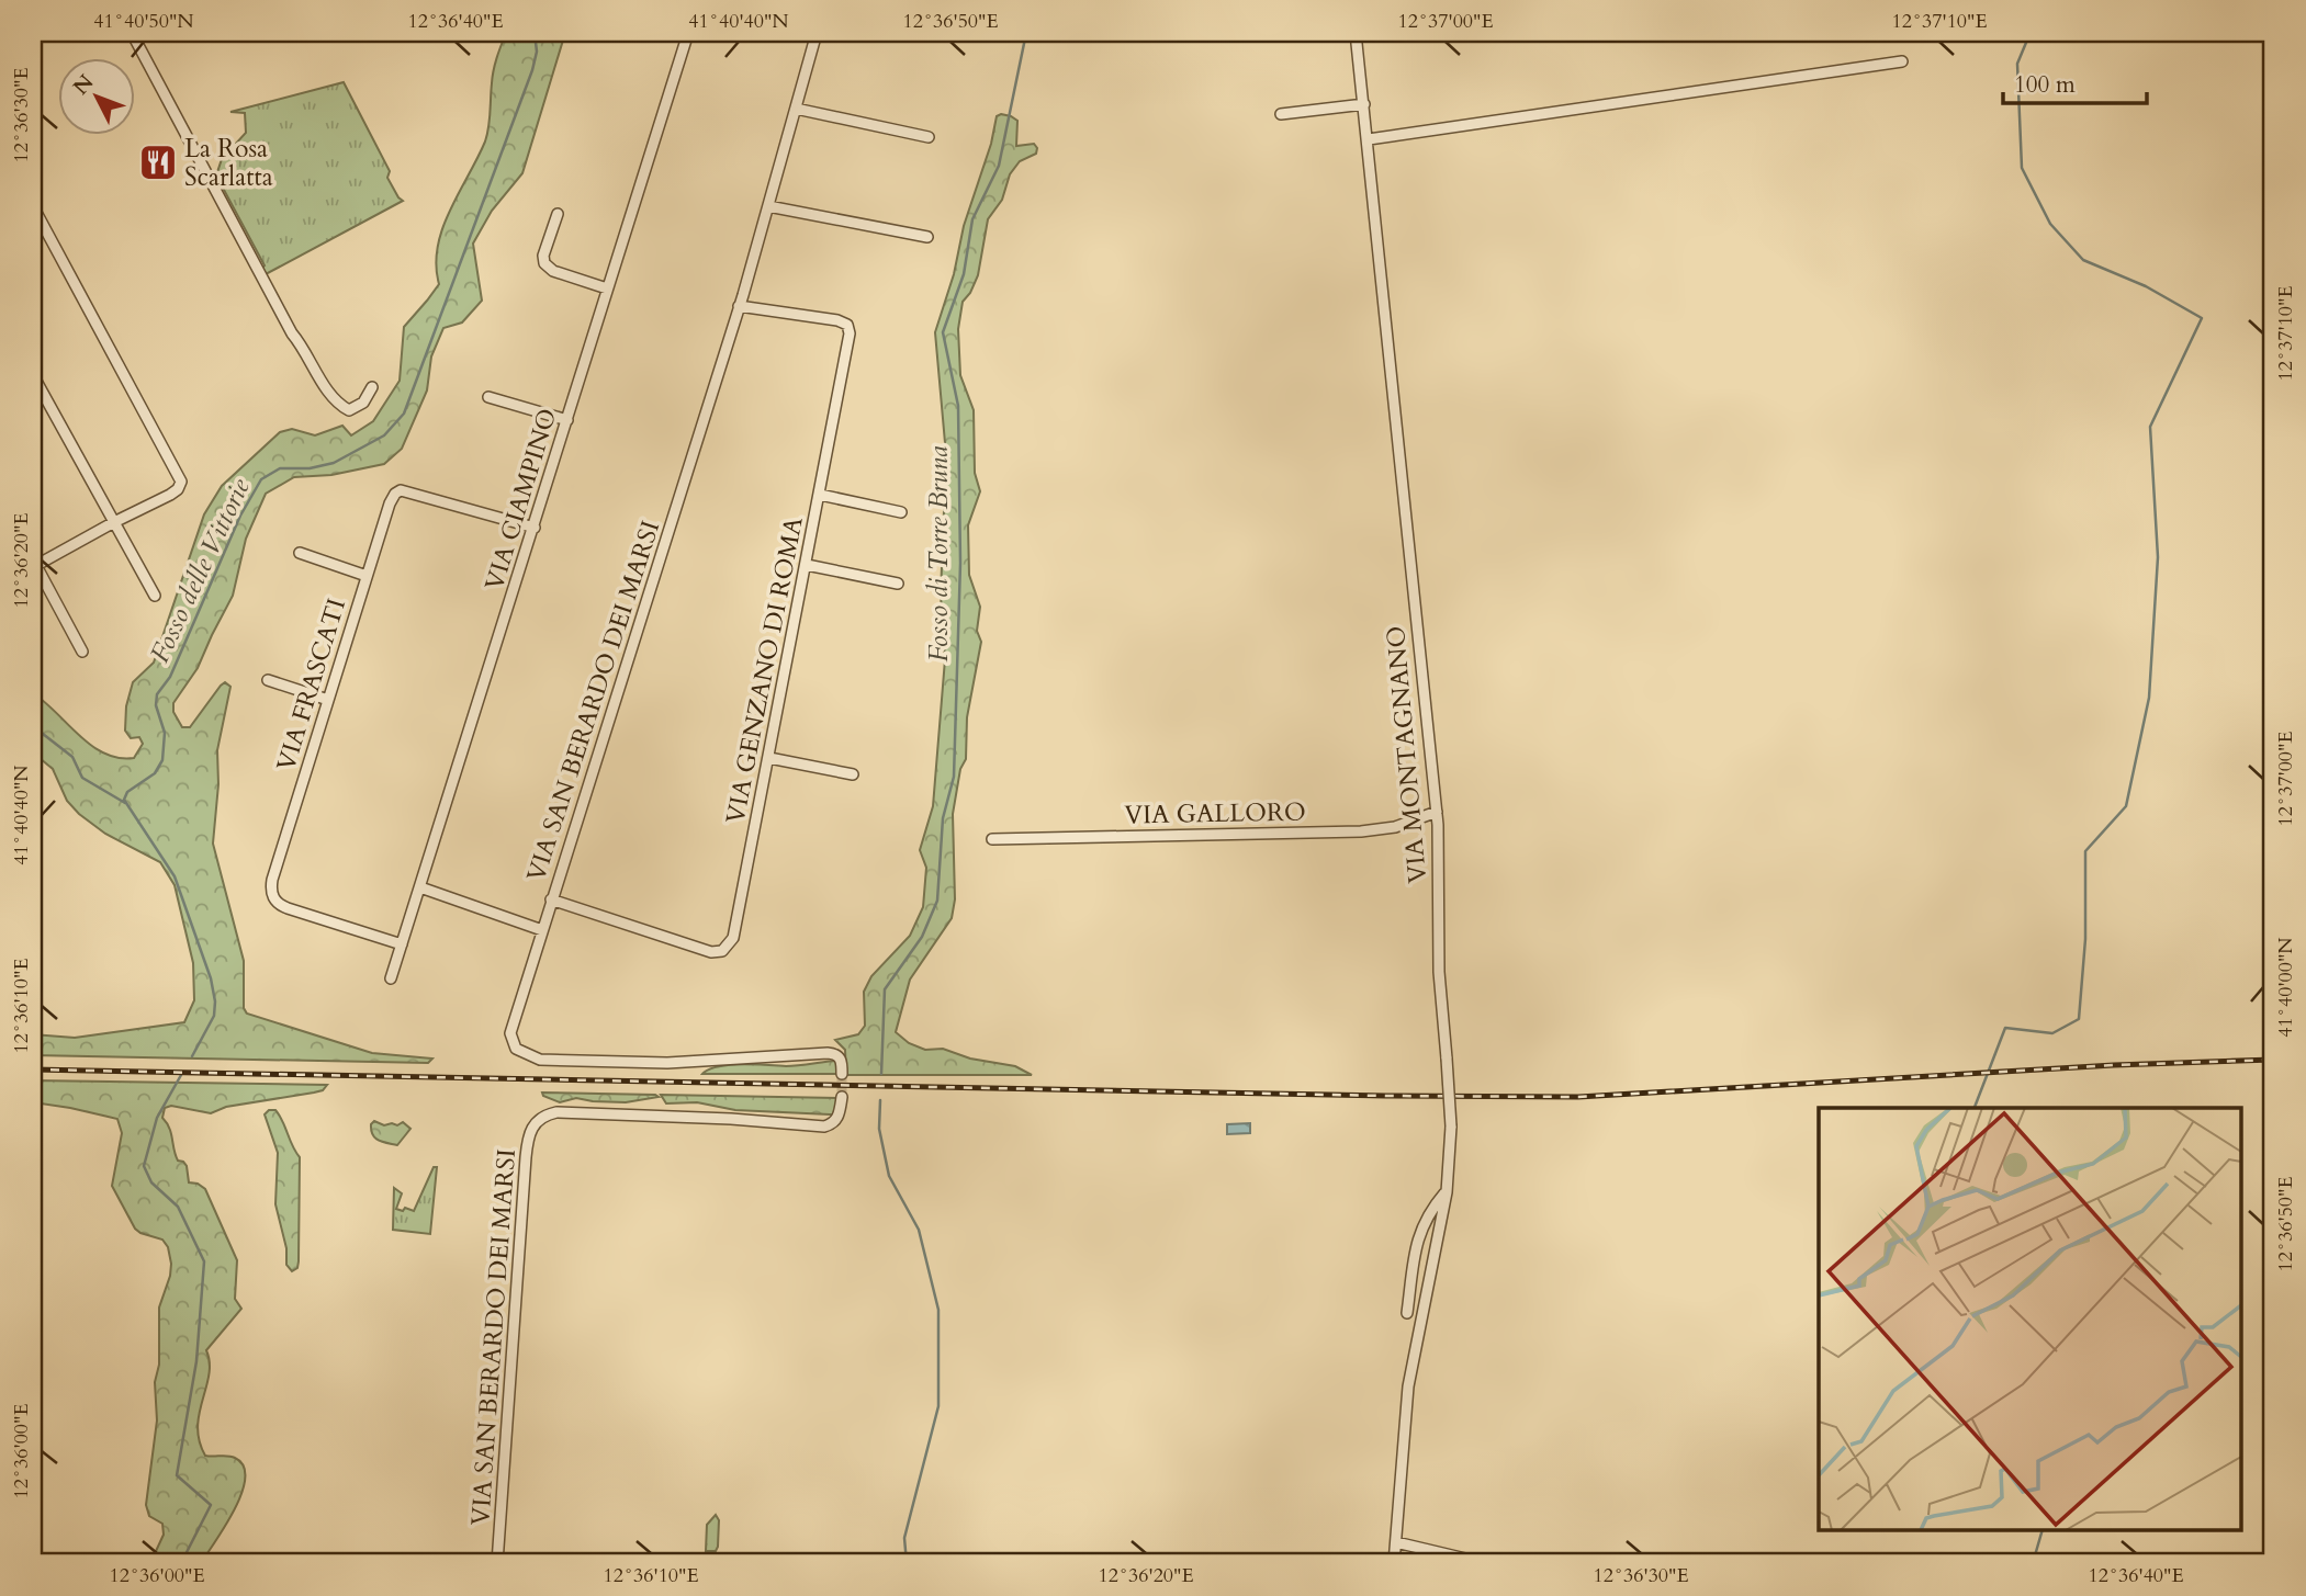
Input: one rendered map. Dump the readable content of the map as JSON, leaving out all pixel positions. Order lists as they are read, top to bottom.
{
  "streets": {
    "street": [
      "VIA CIAMPINO",
      "VIA GENZANO DI ROMA",
      "VIA FRASCATI",
      "VIA SAN BERARDO DEI MARSI",
      "VIA MONTAGNANO",
      "VIA GALLORO"
    ]
  },
  "crossings": [
    ["VIA CIAMPINO", "VIA FRASCATI"],
    ["VIA GENZANO DI ROMA", "VIA SAN BERARDO DEI MARSI"],
    ["VIA MONTAGNANO", "VIA GALLORO"]
  ],
  "water": ["Fosso di Torre Bruna", "Fosso delle Vittorie"],
  "places": {
    "restaurant": ["La Rosa Scarlatta"]
  },
  "scale_bar": "100 m",
  "north": "top left",
  "coordinates": [
    "41°40'50\"N",
    "12°36'40\"E",
    "41°40'40\"N",
    "12°36'50\"E",
    "12°37'00\"E",
    "12°37'10\"E",
    "12°36'30\"E",
    "12°36'20\"E",
    "41°40'00\"N",
    "12°36'10\"E",
    "12°36'00\"E"
  ]
}
